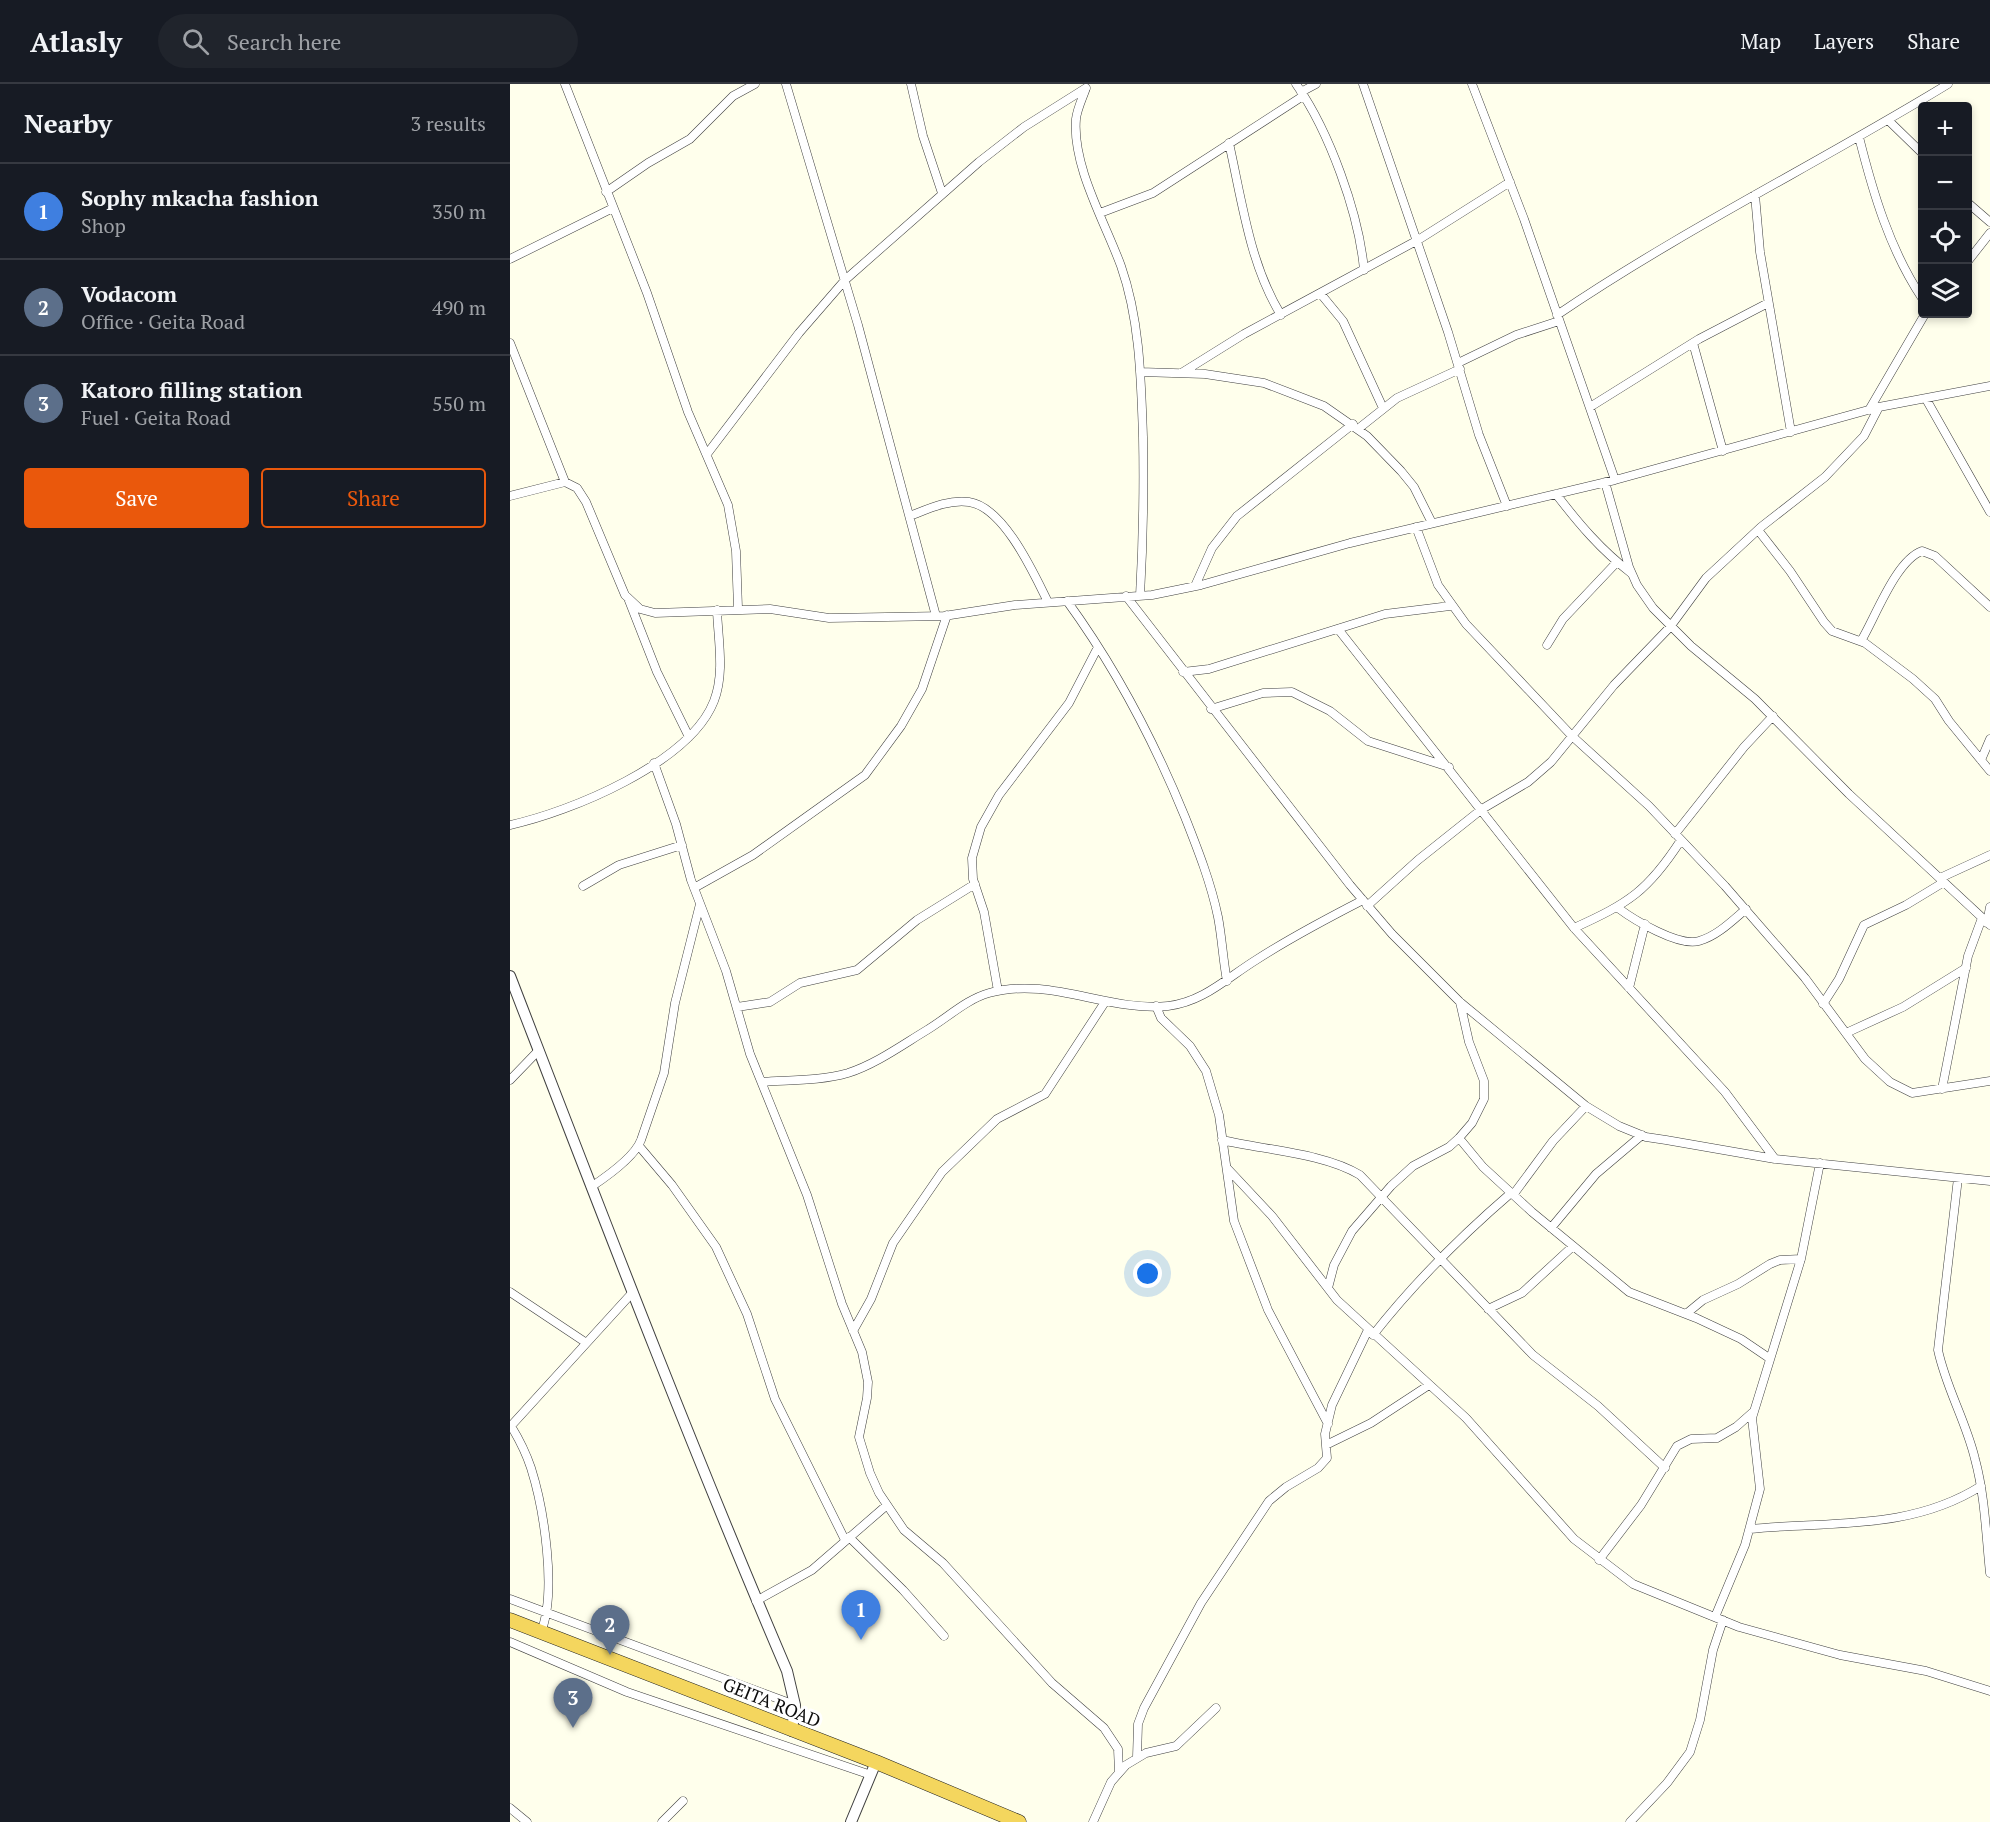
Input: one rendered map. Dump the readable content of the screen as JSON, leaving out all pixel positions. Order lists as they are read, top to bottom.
{
  "streets": {
    "highway": ["GEITA ROAD"]
  },
  "page": {
    "header": "Atlasly",
    "search": "Search here",
    "nav": ["Map", "Layers", "Share"],
    "heading": ["Nearby", "3 results"],
    "map_buttons": ["+", "−"],
    "list": [
      {
        "mark": "1",
        "name": "Sophy mkacha fashion",
        "note": "Shop",
        "value": "350 m"
      },
      {
        "mark": "2",
        "name": "Vodacom",
        "note": "Office · Geita Road",
        "value": "490 m"
      },
      {
        "mark": "3",
        "name": "Katoro filling station",
        "note": "Fuel · Geita Road",
        "value": "550 m"
      }
    ],
    "buttons": ["Save", "Share"],
    "pins": ["1", "2", "3"]
  }
}
